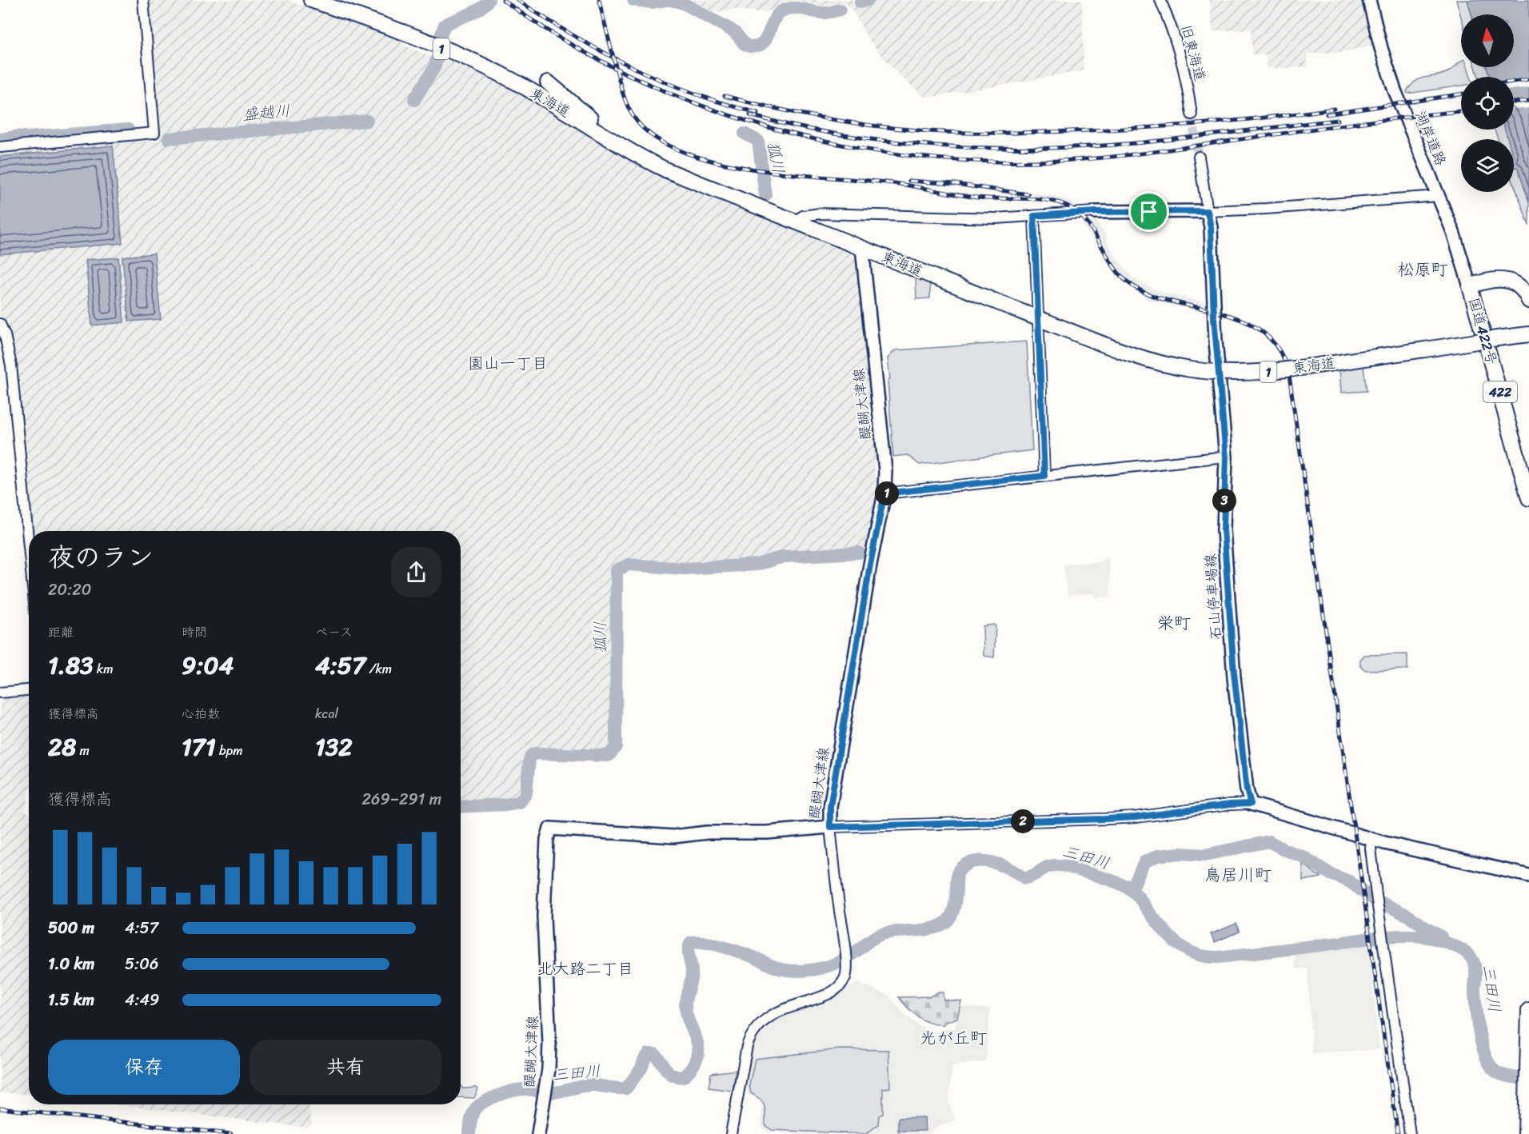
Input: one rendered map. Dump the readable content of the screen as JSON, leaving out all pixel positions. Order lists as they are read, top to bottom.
{
  "streets": {
    "highway": [
      "1",
      "東海道",
      "国道422号",
      "422"
    ],
    "main road": ["湖岸道路", "醍醐大津線", "石山停車場線"],
    "street": ["旧東海道"]
  },
  "crossings": [
    ["東海道", "醍醐大津線"],
    ["湖岸道路", "国道422号"]
  ],
  "districts": [
    "松原町",
    "園山一丁目",
    "栄町",
    "鳥居川町",
    "北大路二丁目",
    "光が丘町"
  ],
  "water": ["盛越川", "狐川", "三田川"],
  "north": "top",
  "page": {
    "pins": ["1", "3", "2"],
    "heading": ["夜のラン", "20:20"],
    "stats": [
      ["距離", "1.83 km"],
      ["時間", "9:04"],
      ["ペース", "4:57 /km"],
      ["獲得標高", "28 m"],
      ["心拍数", "171 bpm"],
      ["kcal", "132"]
    ],
    "chart": ["獲得標高", "269–291 m"],
    "list": [
      {
        "name": "500 m",
        "note": "4:57"
      },
      {
        "name": "1.0 km",
        "note": "5:06"
      },
      {
        "name": "1.5 km",
        "note": "4:49"
      }
    ],
    "buttons": ["保存", "共有"]
  }
}
